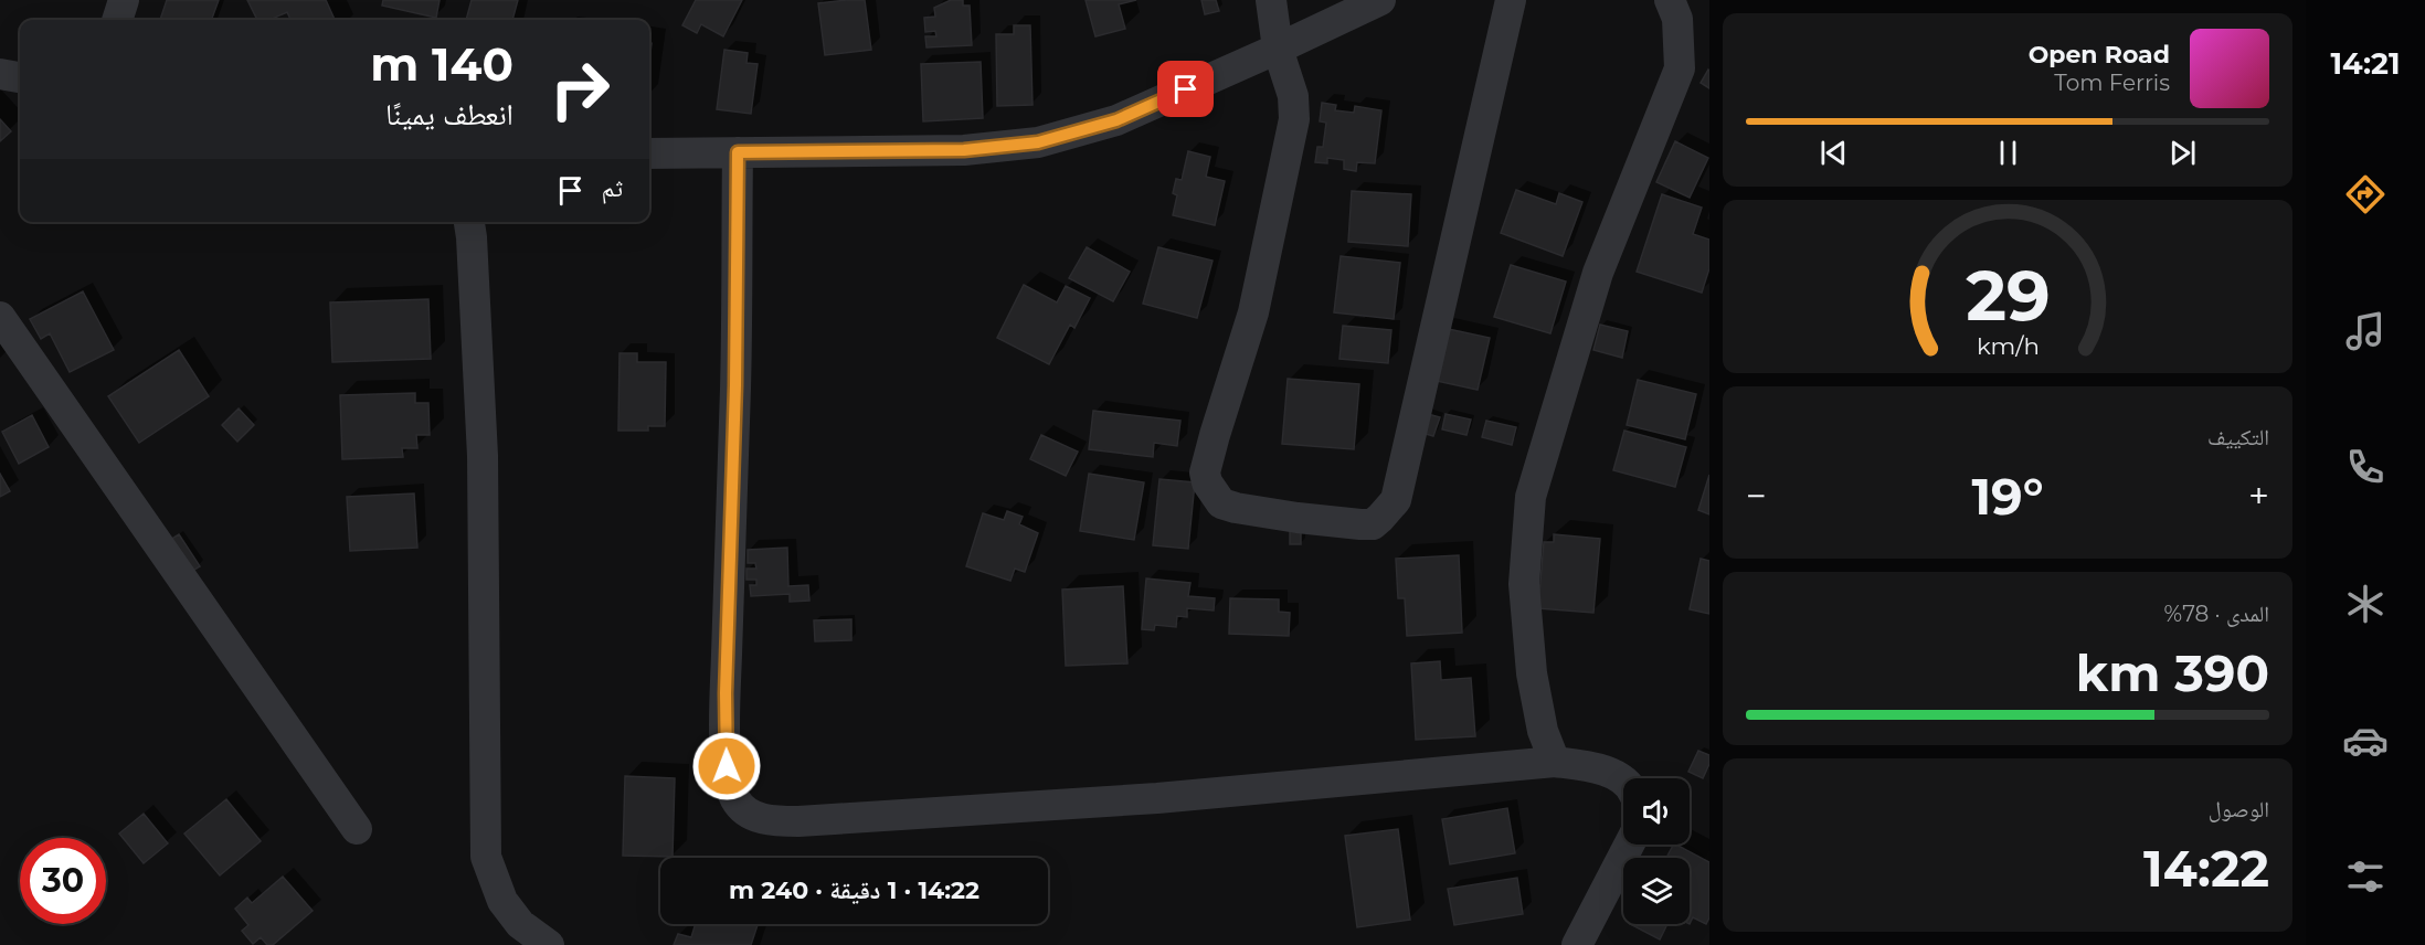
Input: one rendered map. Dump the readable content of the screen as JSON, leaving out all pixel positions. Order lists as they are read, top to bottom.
{
  "page": {
    "tabs": "14:21",
    "turn": ["140 m", "انعطف يمينًا"],
    "song": ["Open Road", "Tom Ferris"],
    "then": "ثم",
    "tile": [
      "التكييف",
      ["المدى · 78%", "390 km"],
      ["الوصول", "14:22"]
    ],
    "heat": ["−", "19°", "+"],
    "limit": "30",
    "trip": "14:22 · 1 دقيقة · 240 m",
    "gauge": ["29", "km/h"]
  }
}
